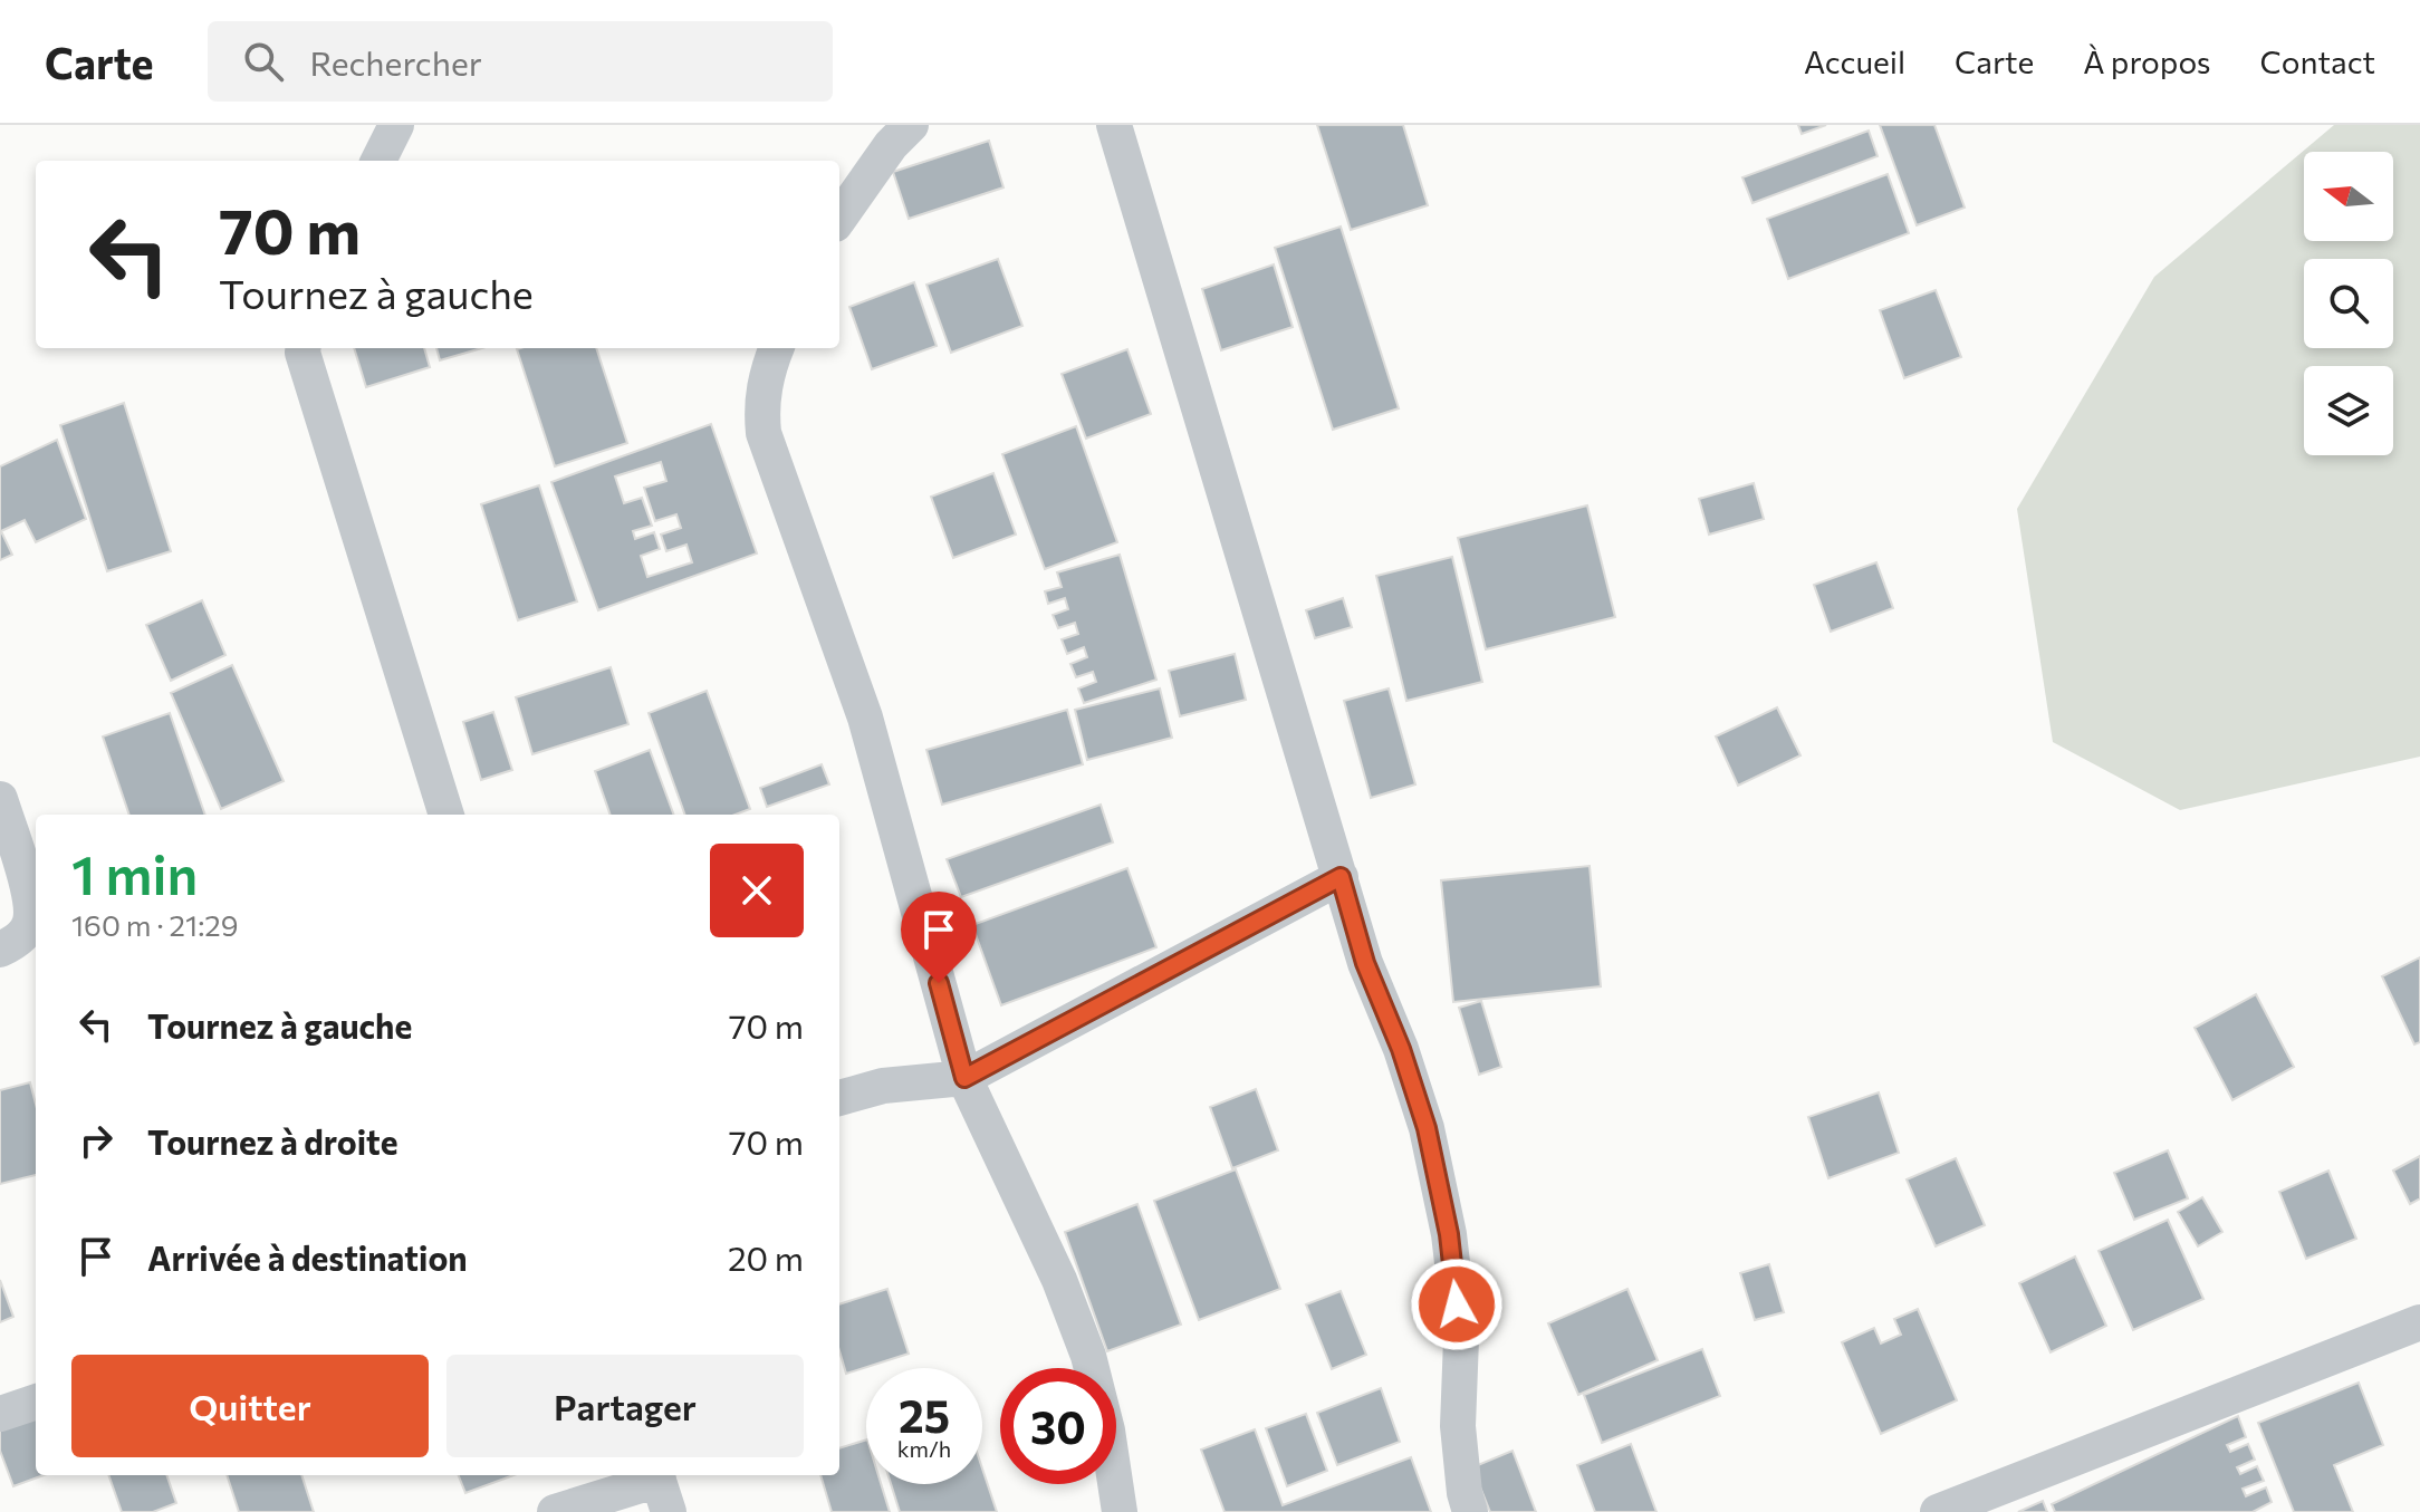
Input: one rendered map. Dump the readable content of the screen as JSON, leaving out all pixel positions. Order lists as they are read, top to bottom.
{
  "north": "left",
  "page": {
    "header": "Carte",
    "search": "Rechercher",
    "nav": [
      "Accueil",
      "Carte",
      "À propos",
      "Contact"
    ],
    "turn": ["70 m", "Tournez à gauche"],
    "heading": ["1 min", "160 m · 21:29"],
    "list": [
      {
        "name": "Tournez à gauche",
        "value": "70 m"
      },
      {
        "name": "Tournez à droite",
        "value": "70 m"
      },
      {
        "name": "Arrivée à destination",
        "value": "20 m"
      }
    ],
    "buttons": ["Quitter", "Partager"],
    "speed": "25 km/h",
    "limit": "30"
  }
}
